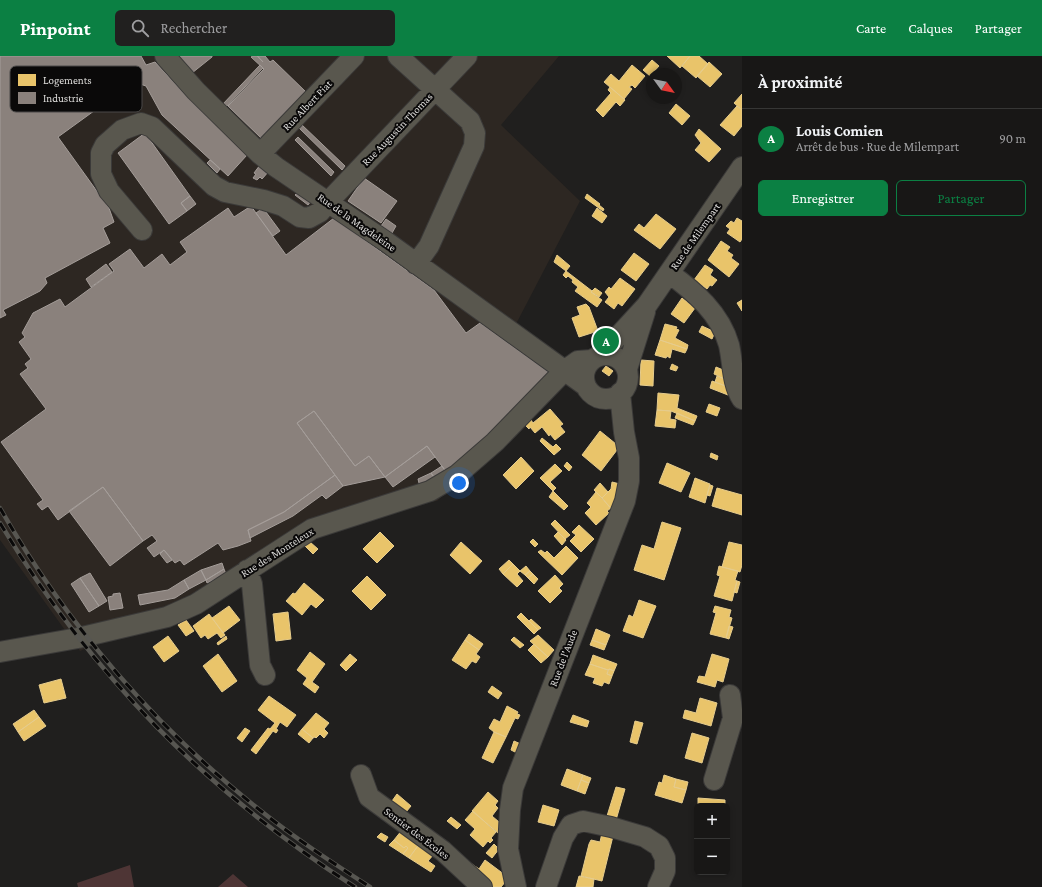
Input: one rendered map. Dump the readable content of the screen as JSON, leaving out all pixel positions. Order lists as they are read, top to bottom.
{
  "streets": {
    "street": [
      "Rue Albert Piat",
      "Rue Augustin Thomas",
      "Rue de la Magdeleine",
      "Rue de Milempart",
      "Rue des Monteleux",
      "Rue de l'Aude",
      "Sentier des Écoles"
    ]
  },
  "crossings": [
    ["Rue Albert Piat", "Rue de la Magdeleine"],
    ["Rue Augustin Thomas", "Rue de la Magdeleine"],
    ["Rue de la Magdeleine", "Rue de Milempart"],
    ["Rue de la Magdeleine", "Rue des Monteleux"],
    ["Rue de la Magdeleine", "Rue de l'Aude"],
    ["Rue de Milempart", "Rue des Monteleux"],
    ["Rue de Milempart", "Rue de l'Aude"],
    ["Rue des Monteleux", "Rue de l'Aude"]
  ],
  "legend": ["Logements", "Industrie"],
  "north": "bottom right",
  "page": {
    "header": "Pinpoint",
    "search": "Rechercher",
    "nav": ["Carte", "Calques", "Partager"],
    "heading": "À proximité",
    "list": [
      {
        "mark": "A",
        "name": "Louis Comien",
        "note": "Arrêt de bus · Rue de Milempart",
        "value": "90 m"
      }
    ],
    "buttons": ["Enregistrer", "Partager"],
    "pins": "A",
    "map_buttons": ["+", "−"]
  }
}
